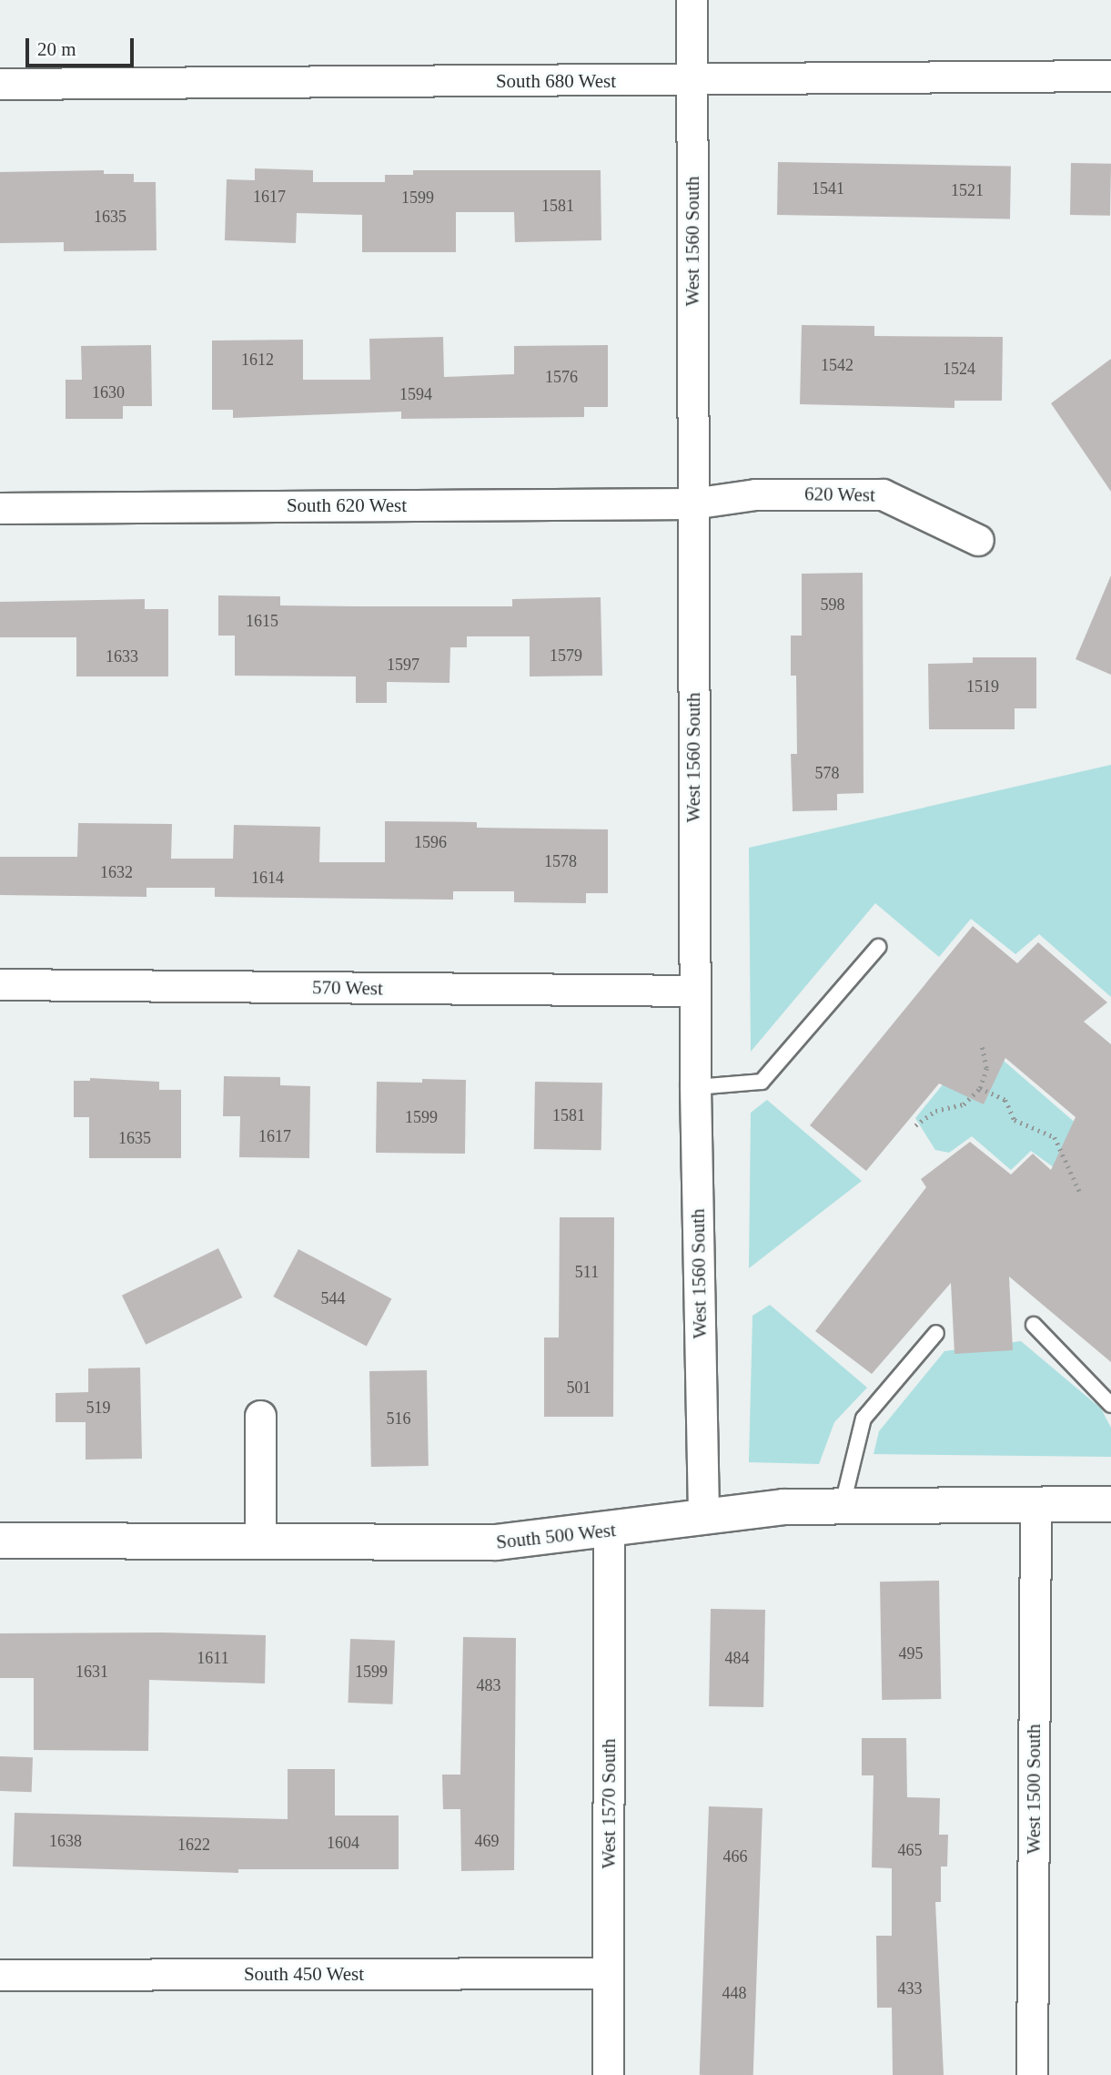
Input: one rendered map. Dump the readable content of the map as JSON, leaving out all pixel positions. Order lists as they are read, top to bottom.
{
  "streets": {
    "main road": ["South 500 West"],
    "street": [
      "South 680 West",
      "West 1560 South",
      "620 West",
      "South 620 West",
      "570 West",
      "West 1500 South",
      "West 1570 South",
      "South 450 West"
    ]
  },
  "crossings": [
    ["South 680 West", "West 1560 South"],
    ["West 1560 South", "620 West"],
    ["West 1560 South", "South 620 West"],
    ["West 1560 South", "570 West"],
    ["West 1560 South", "South 500 West"],
    ["620 West", "South 620 West"],
    ["South 500 West", "West 1500 South"],
    ["South 500 West", "West 1570 South"],
    ["West 1570 South", "South 450 West"]
  ],
  "house_numbers": [
    "1541",
    "1521",
    "1617",
    "1599",
    "1581",
    "1635",
    "1612",
    "1542",
    "1524",
    "1576",
    "1630",
    "1594",
    "598",
    "1615",
    "1579",
    "1633",
    "1597",
    "1519",
    "578",
    "1596",
    "1578",
    "1632",
    "1614",
    "1581",
    "1599",
    "1617",
    "1635",
    "511",
    "544",
    "501",
    "519",
    "516",
    "495",
    "1611",
    "484",
    "1631",
    "1599",
    "483",
    "1638",
    "469",
    "1604",
    "1622",
    "465",
    "466",
    "433",
    "448"
  ],
  "scale_bar": "20 m"
}
